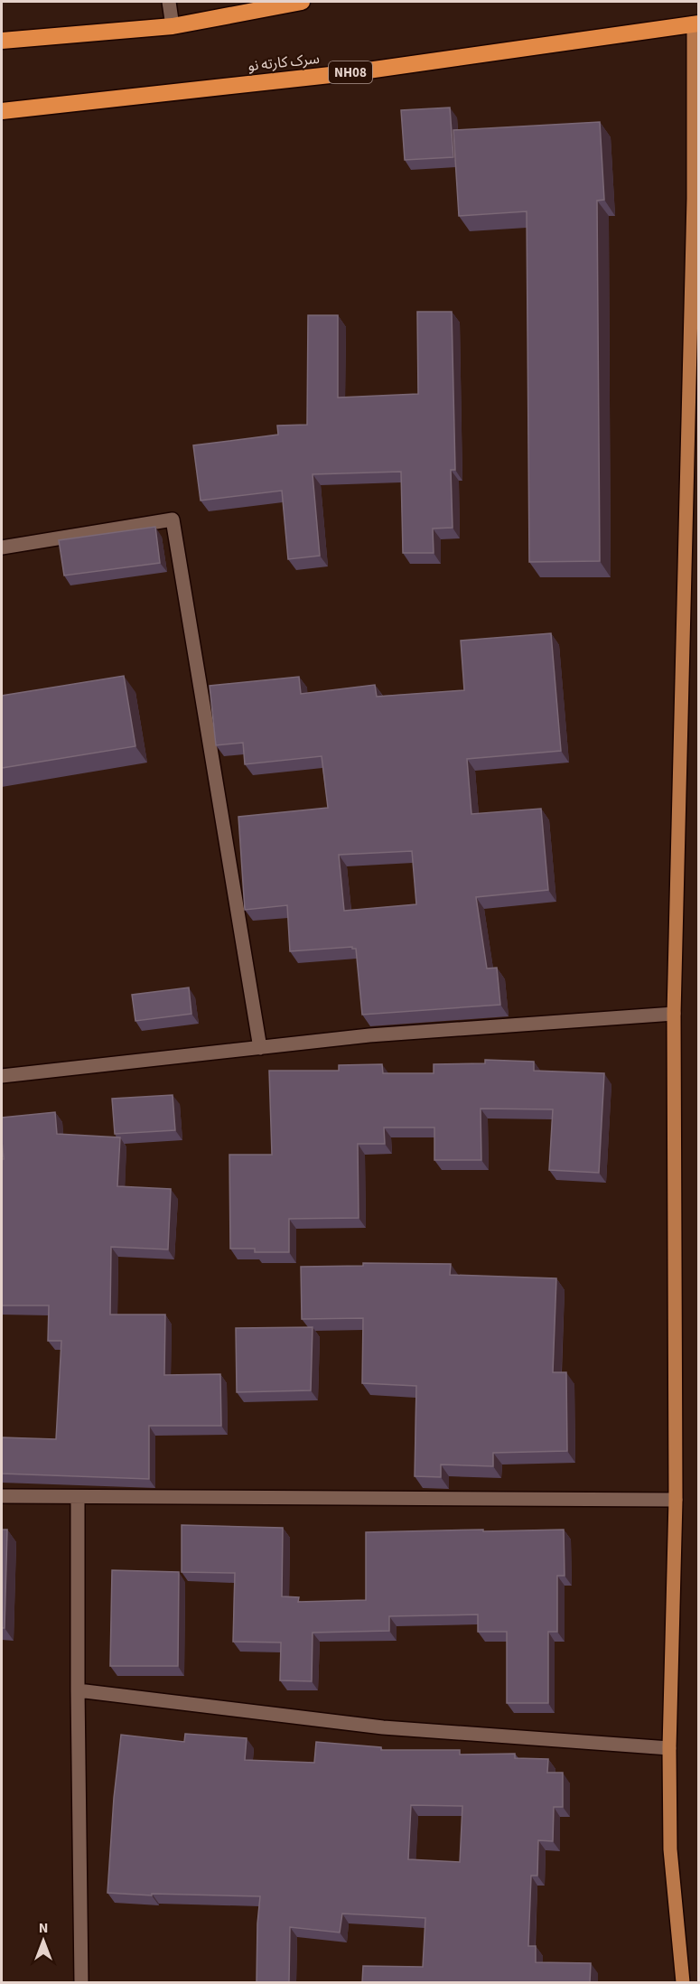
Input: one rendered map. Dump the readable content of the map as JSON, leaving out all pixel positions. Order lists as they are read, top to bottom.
{
  "streets": {
    "highway": ["سرک کارته نو", "NH08"]
  },
  "north": "top"
}
